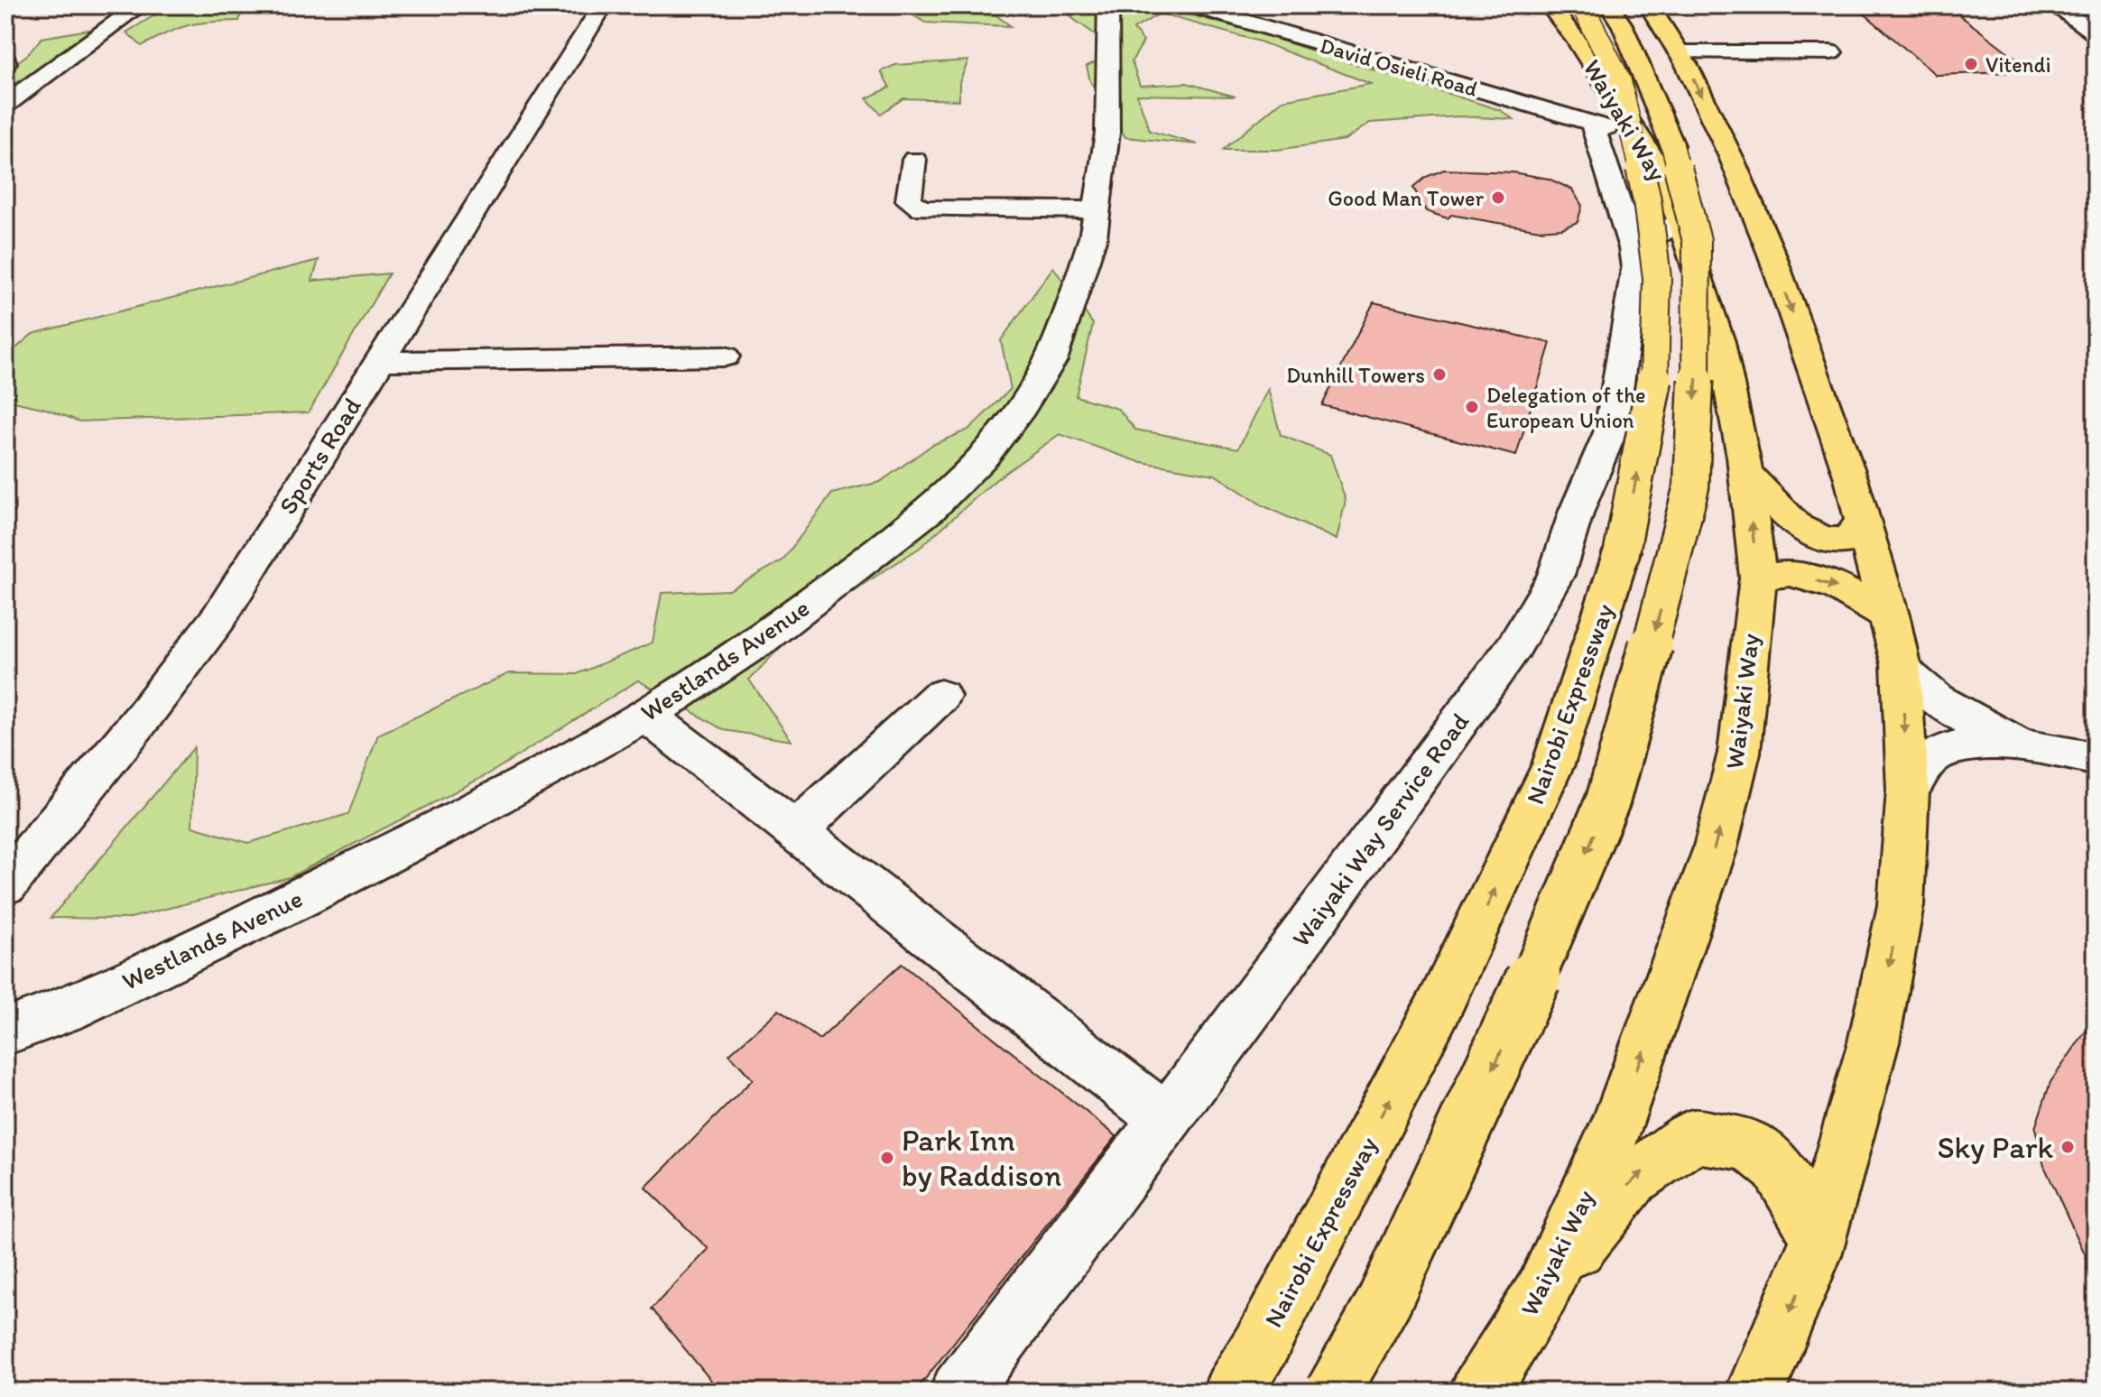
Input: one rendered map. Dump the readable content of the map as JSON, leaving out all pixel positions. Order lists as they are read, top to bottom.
{
  "streets": {
    "highway": ["Waiyaki Way", "Nairobi Expressway"],
    "street": [
      "David Osieli Road",
      "Sports Road",
      "Westlands Avenue",
      "Waiyaki Way Service Road"
    ]
  },
  "crossings": [
    ["David Osieli Road", "Waiyaki Way Service Road"]
  ],
  "places": [
    "Vitendi",
    "Good Man Tower",
    "Dunhill Towers",
    "Delegation of the European Union",
    "Sky Park",
    "Park Inn by Raddison"
  ]
}
